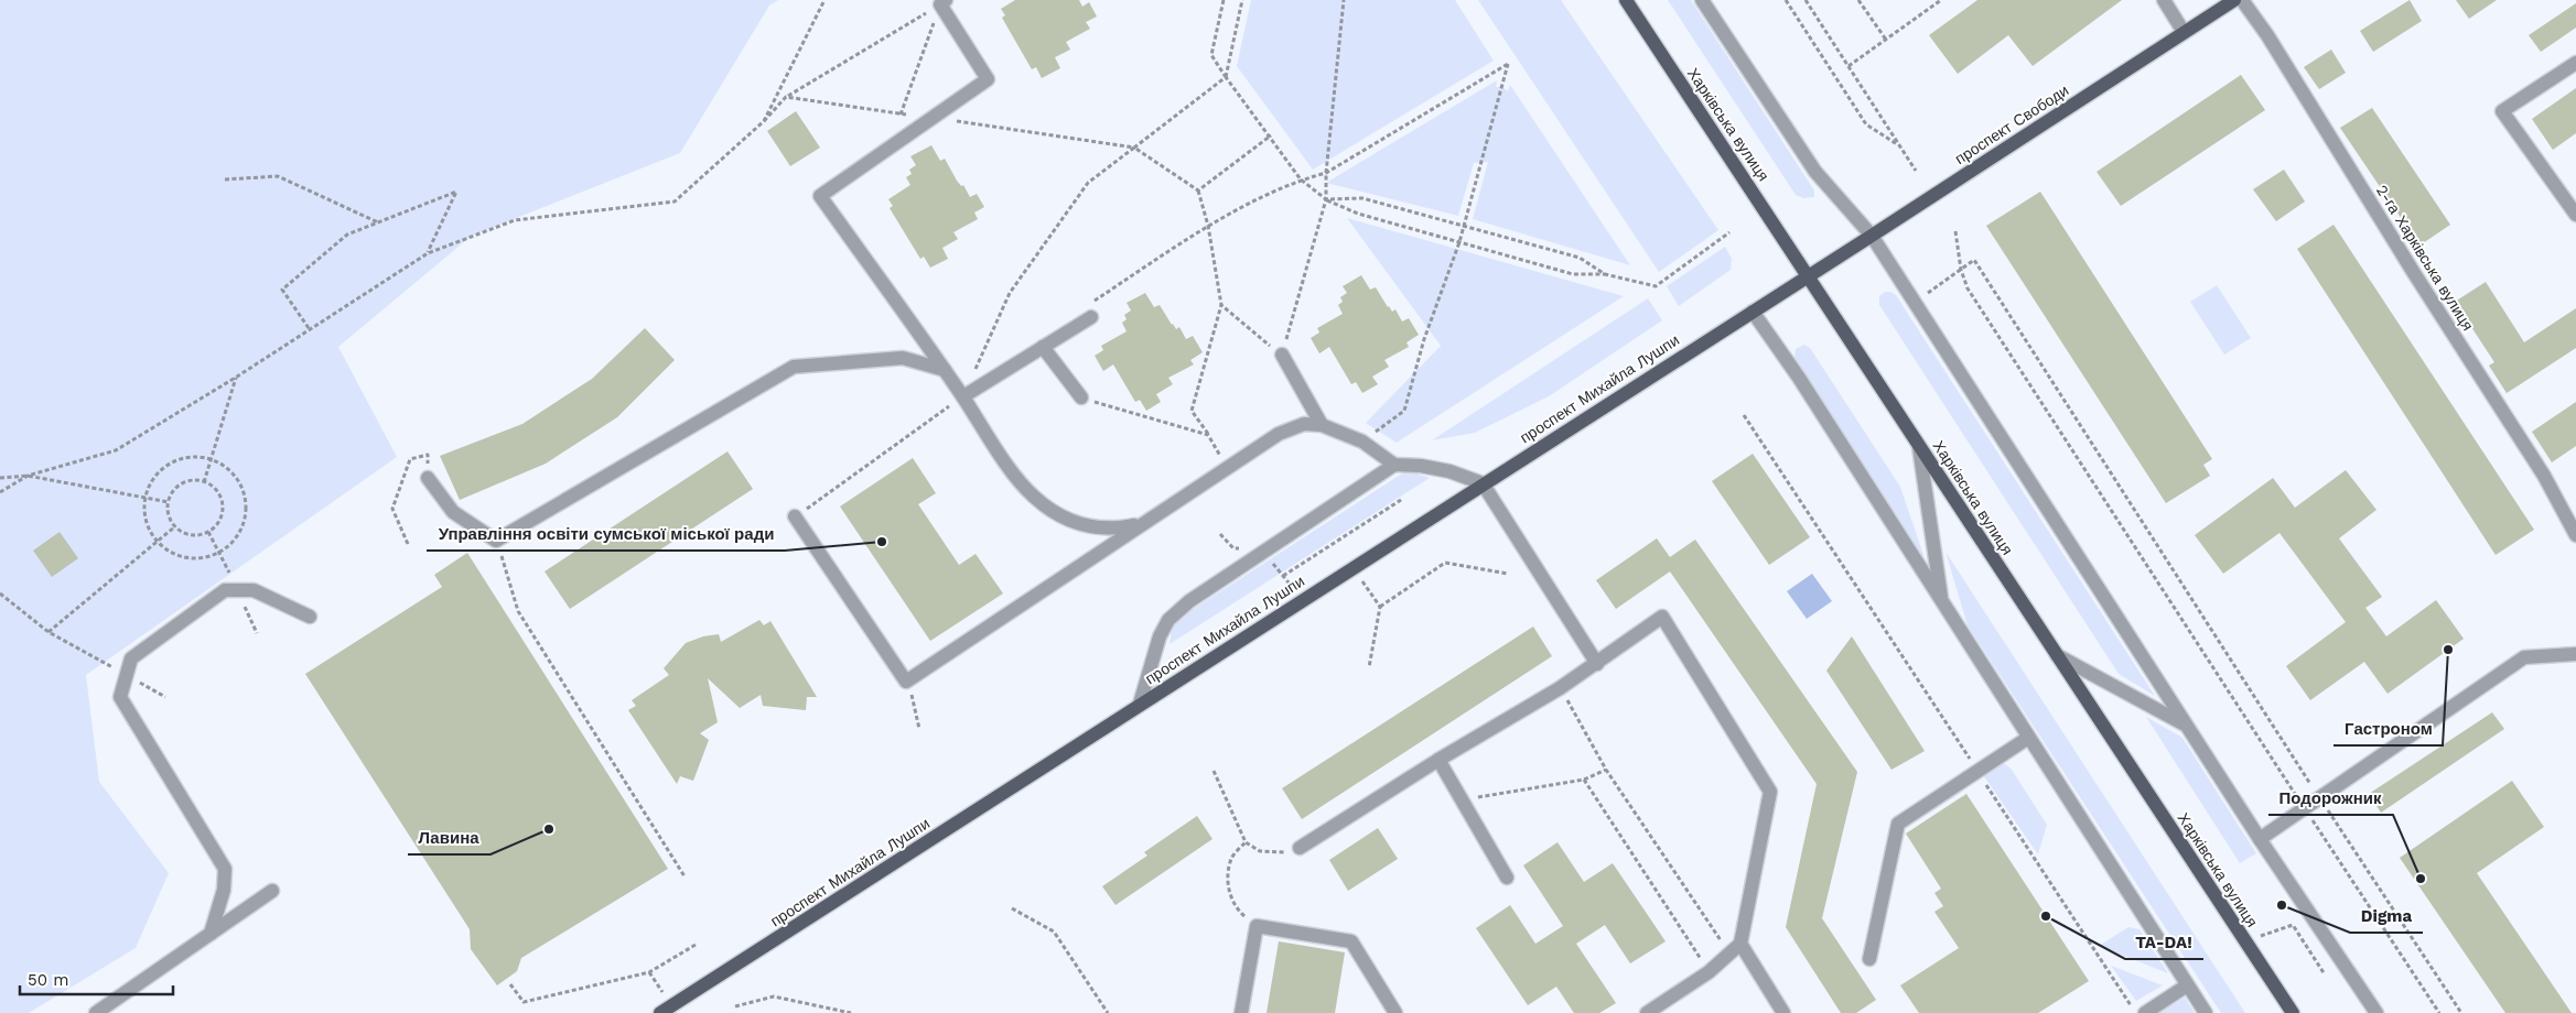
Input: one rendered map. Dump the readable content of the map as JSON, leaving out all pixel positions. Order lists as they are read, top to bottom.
{
  "streets": {
    "main road": ["Харківська вулиця", "проспект Свободи", "проспект Михайла Лушпи"],
    "street": ["2-га Харківська вулиця"]
  },
  "crossings": [
    ["Харківська вулиця", "проспект Свободи"],
    ["Харківська вулиця", "проспект Михайла Лушпи"],
    ["проспект Свободи", "проспект Михайла Лушпи"]
  ],
  "places": [
    "Управління освіти сумської міської ради",
    "Гастроном",
    "Лавина",
    "Подорожник",
    "Digma",
    "TA-DA!"
  ],
  "scale_bar": "50 m"
}
